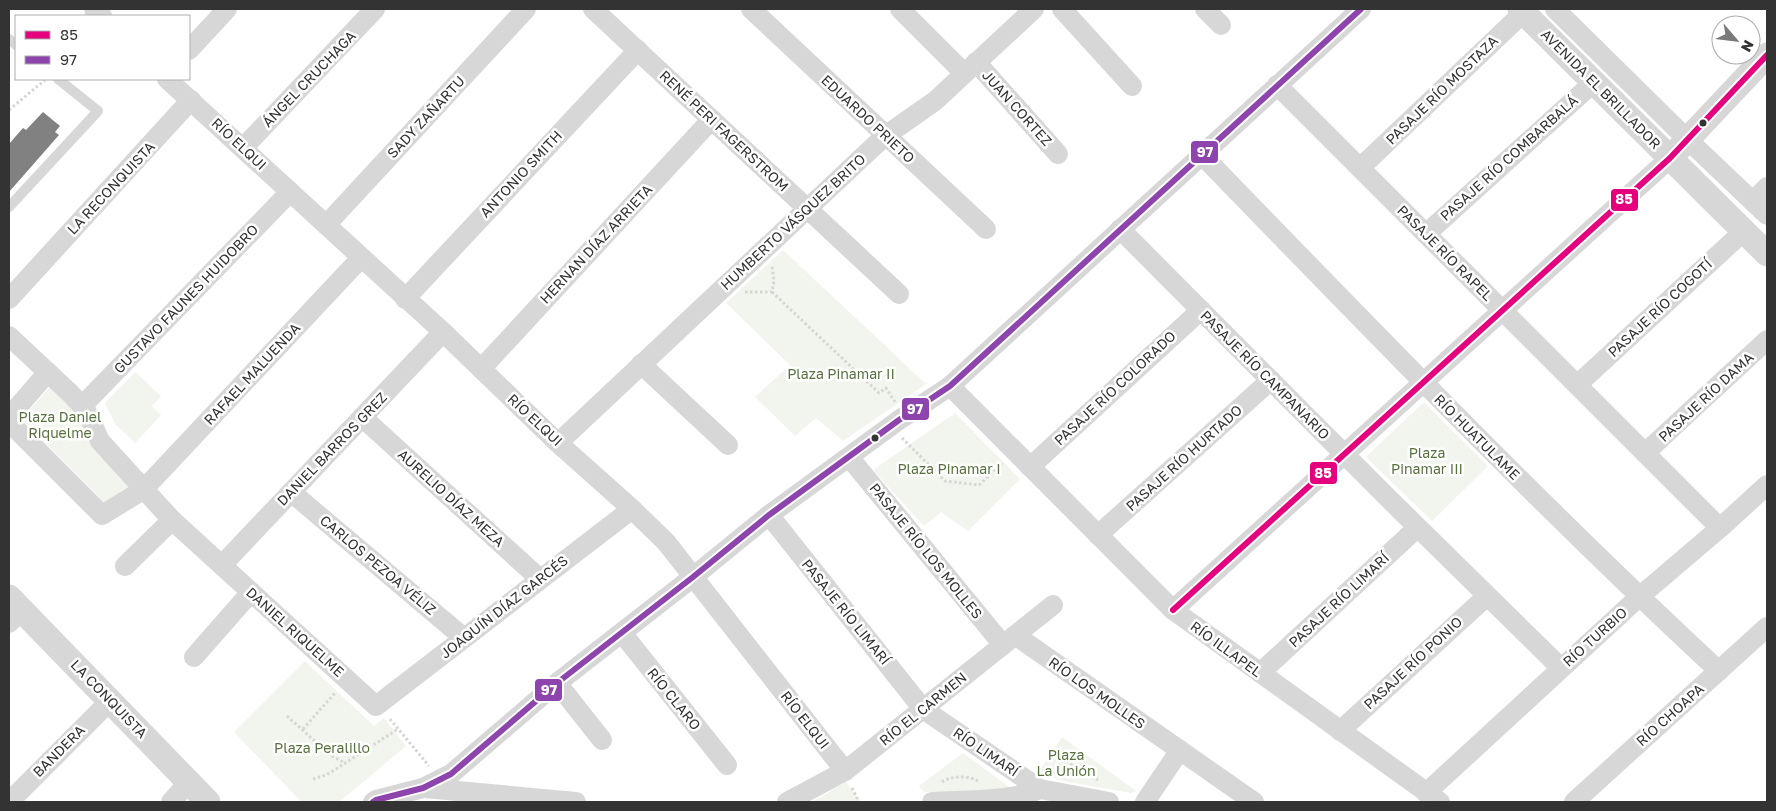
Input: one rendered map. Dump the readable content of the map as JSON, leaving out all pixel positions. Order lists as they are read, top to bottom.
{
  "streets": {
    "street": [
      "ÁNGEL CRUCHAGA",
      "AVENIDA EL BRILLADOR",
      "PASAJE RÍO MOSTAZA",
      "JUAN CORTEZ",
      "SADY ZAÑARTU",
      "EDUARDO PRIETO",
      "RENÉ PERI FAGERSTROM",
      "RÍO ELQUI",
      "PASAJE RÍO COMBARBALÁ",
      "ANTONIO SMITH",
      "LA RECONQUISTA",
      "HUMBERTO VÁSQUEZ BRITO",
      "HERNAN DÍAZ ARRIETA",
      "PASAJE RÍO RAPEL",
      "GUSTAVO FAUNES HUIDOBRO",
      "PASAJE RÍO COGOTÍ",
      "RAFAEL MALUENDA",
      "PASAJE RÍO CAMPANARIO",
      "PASAJE RÍO COLORADO",
      "PASAJE RÍO DAMA",
      "RÍO HUATULAME",
      "DANIEL BARROS GREZ",
      "PASAJE RÍO HURTADO",
      "AURELIO DÍAZ MEZA",
      "PASAJE RÍO LOS MOLLES",
      "CARLOS PEZOA VÉLIZ",
      "PASAJE RÍO LIMARÍ",
      "JOAQUÍN DÍAZ GARCÉS",
      "DANIEL RIQUELME",
      "RÍO TURBIO",
      "RÍO ILLAPEL",
      "PASAJE RÍO PONIO",
      "RÍO LOS MOLLES",
      "LA CONQUISTA",
      "RÍO CLARO",
      "RÍO EL CARMEN",
      "RÍO CHOAPA",
      "BANDERA",
      "RÍO LIMARÍ"
    ]
  },
  "crossings": [
    ["ÁNGEL CRUCHAGA", "RÍO ELQUI"],
    ["AVENIDA EL BRILLADOR", "PASAJE RÍO MOSTAZA"],
    ["AVENIDA EL BRILLADOR", "PASAJE RÍO COMBARBALÁ"],
    ["AVENIDA EL BRILLADOR", "PASAJE RÍO COGOTÍ"],
    ["PASAJE RÍO MOSTAZA", "PASAJE RÍO RAPEL"],
    ["JUAN CORTEZ", "HUMBERTO VÁSQUEZ BRITO"],
    ["SADY ZAÑARTU", "RÍO ELQUI"],
    ["EDUARDO PRIETO", "HUMBERTO VÁSQUEZ BRITO"],
    ["RENÉ PERI FAGERSTROM", "ANTONIO SMITH"],
    ["RENÉ PERI FAGERSTROM", "HUMBERTO VÁSQUEZ BRITO"],
    ["RENÉ PERI FAGERSTROM", "HERNAN DÍAZ ARRIETA"],
    ["RÍO ELQUI", "ANTONIO SMITH"],
    ["RÍO ELQUI", "LA RECONQUISTA"],
    ["RÍO ELQUI", "HUMBERTO VÁSQUEZ BRITO"],
    ["RÍO ELQUI", "HERNAN DÍAZ ARRIETA"],
    ["RÍO ELQUI", "GUSTAVO FAUNES HUIDOBRO"],
    ["RÍO ELQUI", "RAFAEL MALUENDA"],
    ["RÍO ELQUI", "DANIEL BARROS GREZ"],
    ["RÍO ELQUI", "JOAQUÍN DÍAZ GARCÉS"],
    ["RÍO ELQUI", "RÍO EL CARMEN"],
    ["PASAJE RÍO COMBARBALÁ", "PASAJE RÍO RAPEL"],
    ["PASAJE RÍO RAPEL", "PASAJE RÍO COGOTÍ"],
    ["PASAJE RÍO RAPEL", "PASAJE RÍO DAMA"],
    ["PASAJE RÍO RAPEL", "RÍO TURBIO"],
    ["GUSTAVO FAUNES HUIDOBRO", "DANIEL RIQUELME"],
    ["RAFAEL MALUENDA", "DANIEL RIQUELME"],
    ["PASAJE RÍO CAMPANARIO", "PASAJE RÍO COLORADO"],
    ["PASAJE RÍO CAMPANARIO", "PASAJE RÍO HURTADO"],
    ["PASAJE RÍO CAMPANARIO", "PASAJE RÍO LIMARÍ"],
    ["PASAJE RÍO CAMPANARIO", "RÍO TURBIO"],
    ["PASAJE RÍO CAMPANARIO", "PASAJE RÍO PONIO"],
    ["PASAJE RÍO COLORADO", "RÍO ILLAPEL"],
    ["RÍO HUATULAME", "RÍO TURBIO"],
    ["RÍO HUATULAME", "RÍO CHOAPA"],
    ["DANIEL BARROS GREZ", "AURELIO DÍAZ MEZA"],
    ["DANIEL BARROS GREZ", "CARLOS PEZOA VÉLIZ"],
    ["DANIEL BARROS GREZ", "DANIEL RIQUELME"],
    ["PASAJE RÍO HURTADO", "RÍO ILLAPEL"],
    ["AURELIO DÍAZ MEZA", "JOAQUÍN DÍAZ GARCÉS"],
    ["PASAJE RÍO LOS MOLLES", "RÍO LOS MOLLES"],
    ["PASAJE RÍO LOS MOLLES", "RÍO EL CARMEN"],
    ["CARLOS PEZOA VÉLIZ", "JOAQUÍN DÍAZ GARCÉS"],
    ["PASAJE RÍO LIMARÍ", "RÍO ILLAPEL"],
    ["PASAJE RÍO LIMARÍ", "RÍO EL CARMEN"],
    ["PASAJE RÍO LIMARÍ", "RÍO LIMARÍ"],
    ["JOAQUÍN DÍAZ GARCÉS", "DANIEL RIQUELME"],
    ["RÍO TURBIO", "RÍO ILLAPEL"],
    ["RÍO ILLAPEL", "PASAJE RÍO PONIO"],
    ["RÍO LOS MOLLES", "RÍO EL CARMEN"],
    ["LA CONQUISTA", "BANDERA"],
    ["RÍO EL CARMEN", "RÍO LIMARÍ"]
  ],
  "parks": [
    "Plaza Pinamar II",
    "Plaza Daniel Riquelme",
    "Plaza Pinamar III",
    "Plaza Pinamar I",
    "Plaza Peralillo",
    "Plaza La Unión"
  ],
  "lines": ["transit line 97", "transit line 85"],
  "legend": ["85", "97"],
  "north": "bottom right"
}
